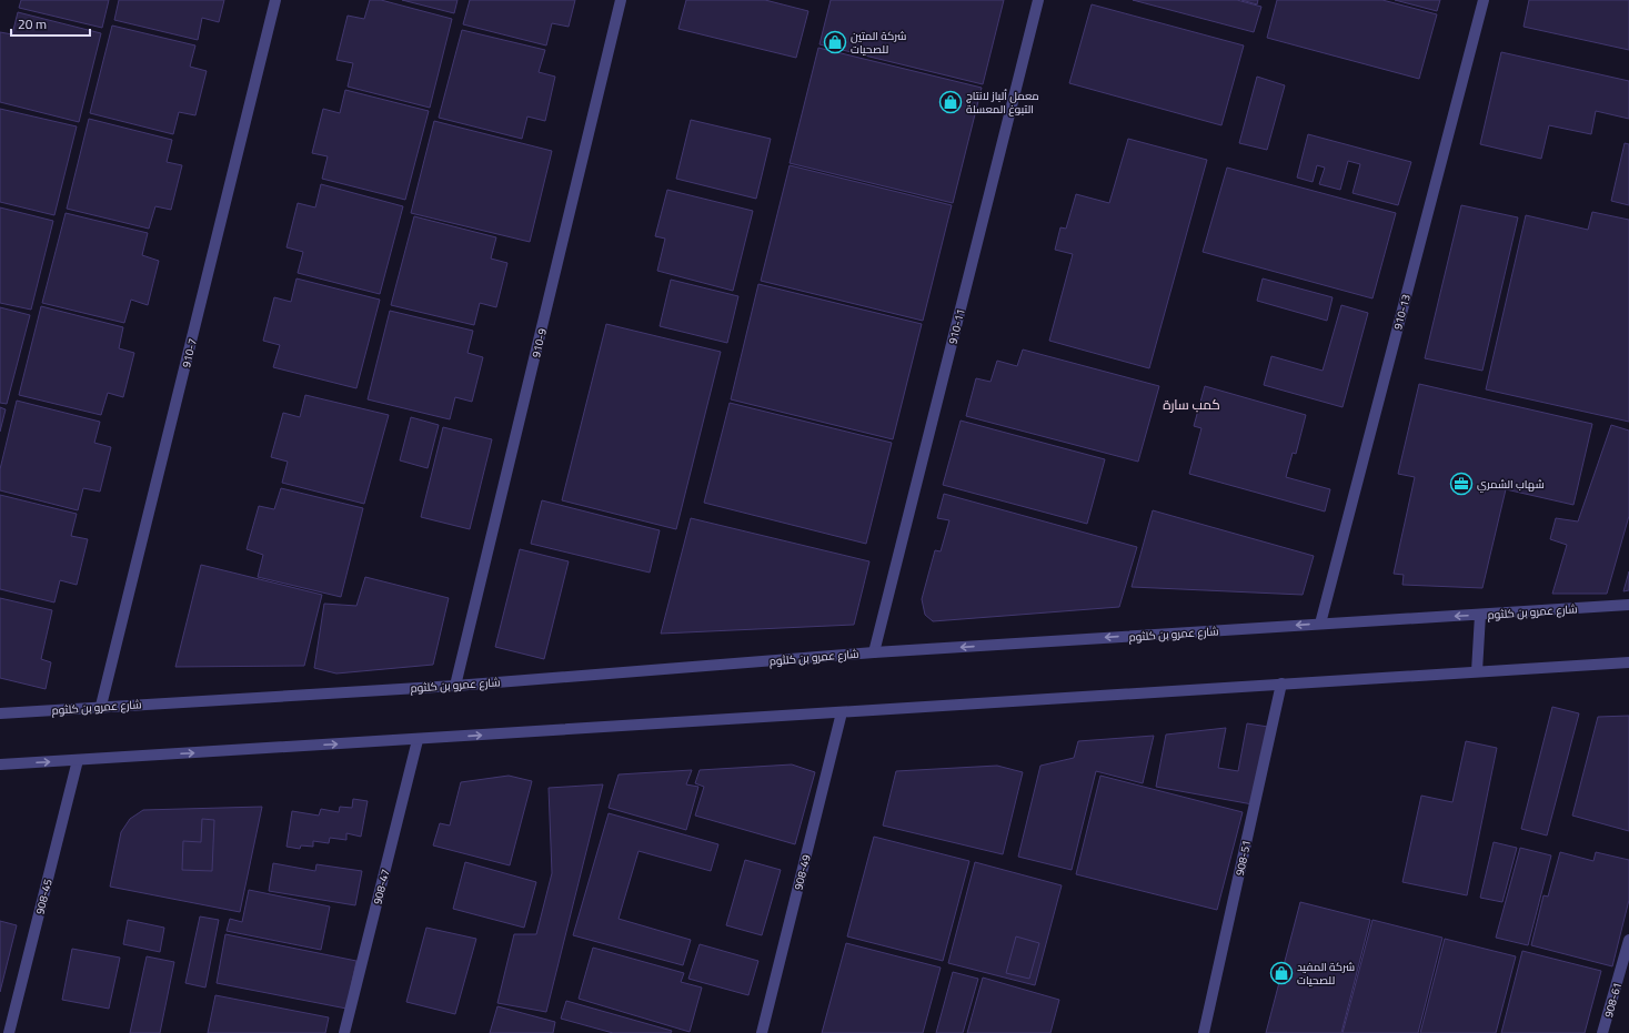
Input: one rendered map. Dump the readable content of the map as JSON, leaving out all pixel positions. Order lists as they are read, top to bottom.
{
  "streets": {
    "street": [
      "910-13",
      "910-11",
      "910-9",
      "910-7",
      "شارع عمرو بن كلثوم",
      "908-51",
      "908-49",
      "908-47",
      "908-45",
      "908-61"
    ]
  },
  "crossings": [
    ["910-13", "شارع عمرو بن كلثوم"],
    ["910-11", "شارع عمرو بن كلثوم"],
    ["910-9", "شارع عمرو بن كلثوم"],
    ["910-7", "شارع عمرو بن كلثوم"]
  ],
  "districts": ["كمب سارة"],
  "places": {
    "shop": ["شركة المتين للصحيات", "معمل ألباز لانتاج التبوغ المعسلة", "شركة المفيد للصحيات"],
    "office": ["شهاب الشمري"]
  },
  "scale_bar": "20 m"
}
